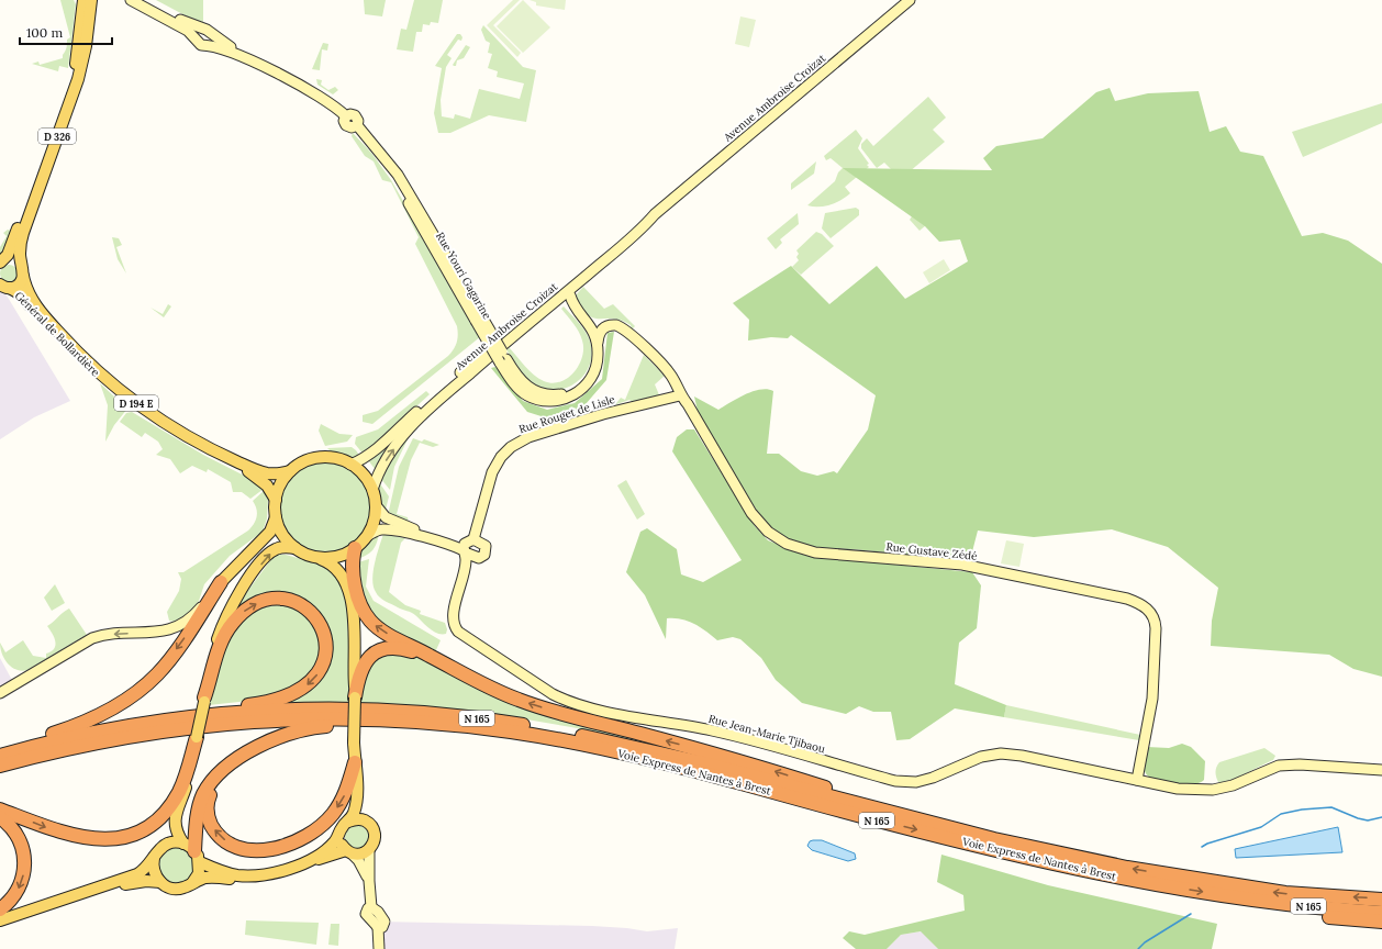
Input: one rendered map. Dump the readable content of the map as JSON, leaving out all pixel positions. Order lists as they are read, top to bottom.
{
  "streets": {
    "highway": ["N 165", "Voie Express de Nantes à Brest"],
    "main road": ["D 326", "Général de Bollardière", "D 194 E"],
    "street": [
      "Avenue Ambroise Croizat",
      "Rue Youri Gagarine",
      "Rue Rouget de Lisle",
      "Rue Gustave Zédé",
      "Rue Jean-Marie Tjibaou"
    ]
  },
  "crossings": [
    ["Avenue Ambroise Croizat", "Rue Youri Gagarine"],
    ["D 326", "Général de Bollardière"],
    ["Rue Youri Gagarine", "Rue Gustave Zédé"],
    ["Rue Rouget de Lisle", "Rue Gustave Zédé"],
    ["Rue Rouget de Lisle", "Rue Jean-Marie Tjibaou"],
    ["Rue Gustave Zédé", "Rue Jean-Marie Tjibaou"],
    ["N 165", "Voie Express de Nantes à Brest"]
  ],
  "scale_bar": "100 m"
}
